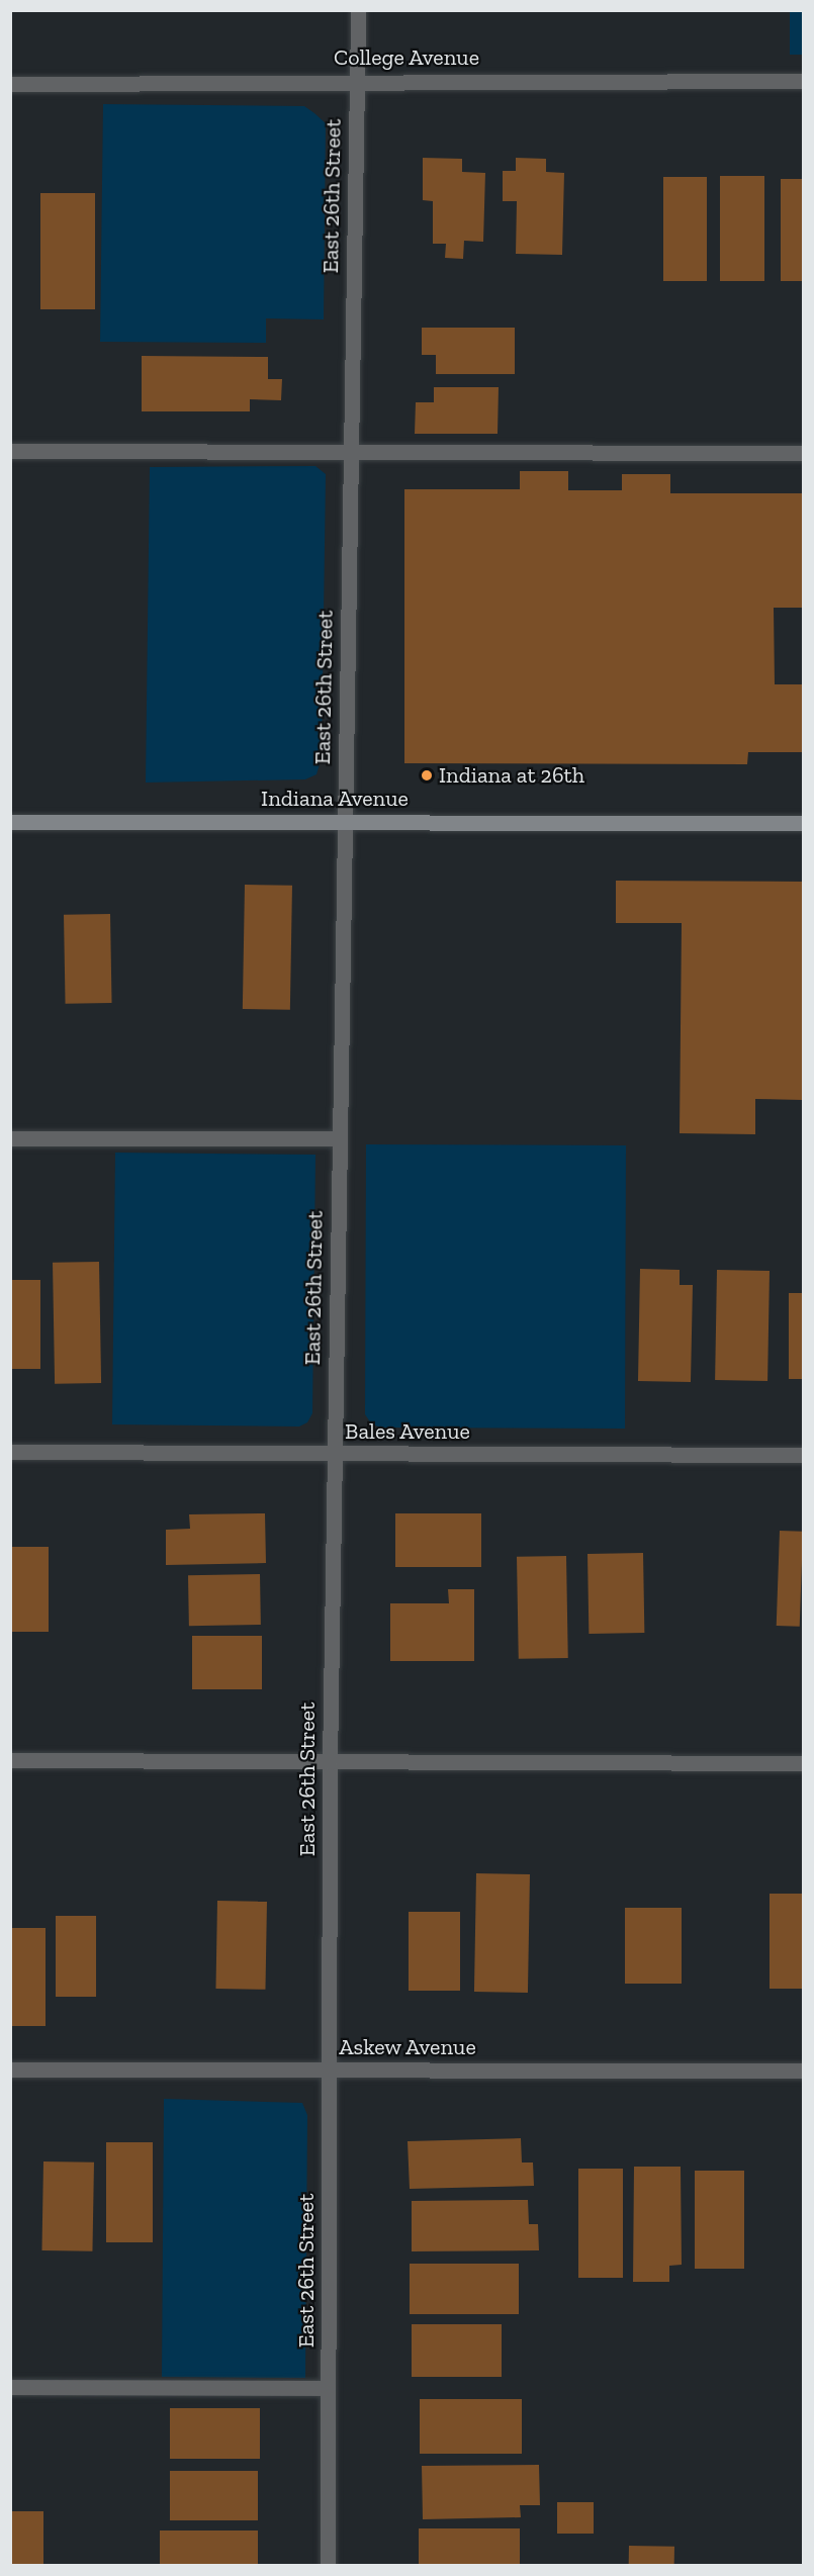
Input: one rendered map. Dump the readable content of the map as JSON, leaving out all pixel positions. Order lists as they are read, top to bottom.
{
  "streets": {
    "street": [
      "College Avenue",
      "East 26th Street",
      "Indiana Avenue",
      "Bales Avenue",
      "Askew Avenue"
    ]
  },
  "crossings": [
    ["College Avenue", "East 26th Street"],
    ["East 26th Street", "Indiana Avenue"],
    ["East 26th Street", "Bales Avenue"],
    ["East 26th Street", "Askew Avenue"]
  ],
  "places": ["Indiana at 26th"]
}
